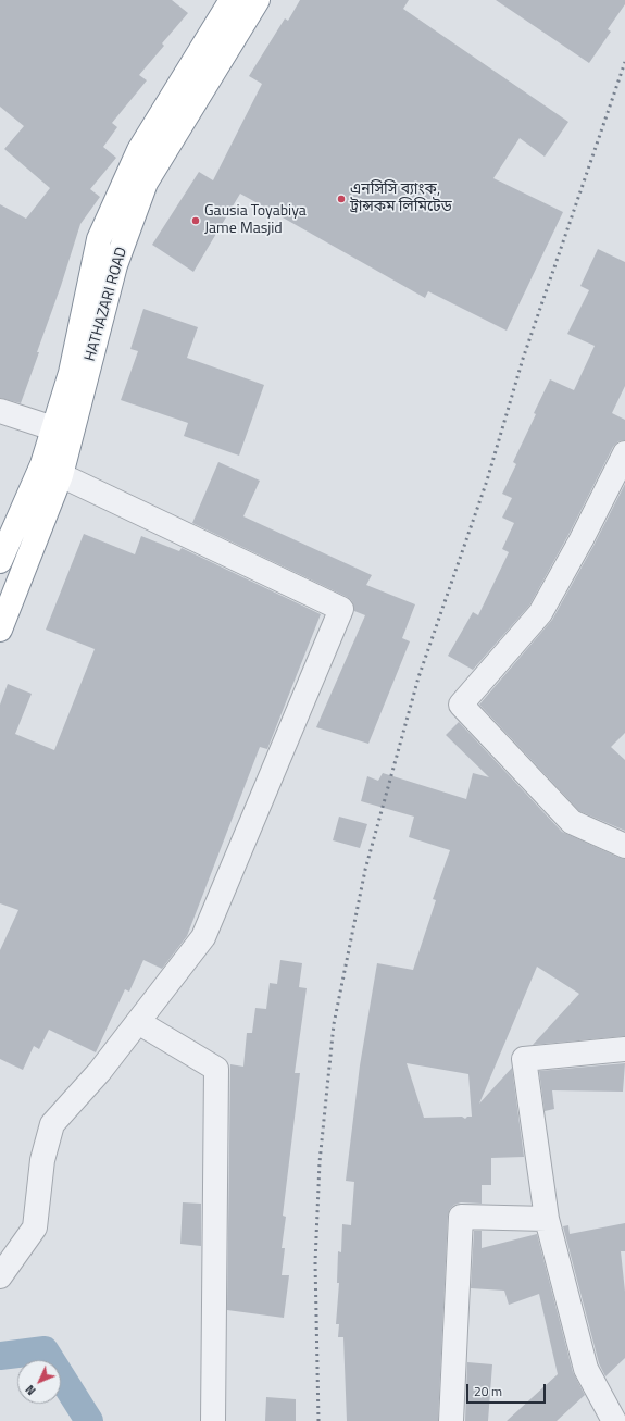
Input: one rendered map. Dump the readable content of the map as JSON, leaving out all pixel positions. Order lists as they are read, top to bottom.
{
  "streets": {
    "highway": ["HATHAZARI ROAD"]
  },
  "places": ["এনসিসি ব্যাংক, ট্রান্সকম লিমিটেড", "Gausia Toyabiya Jame Masjid"],
  "scale_bar": "20 m",
  "north": "bottom left"
}
